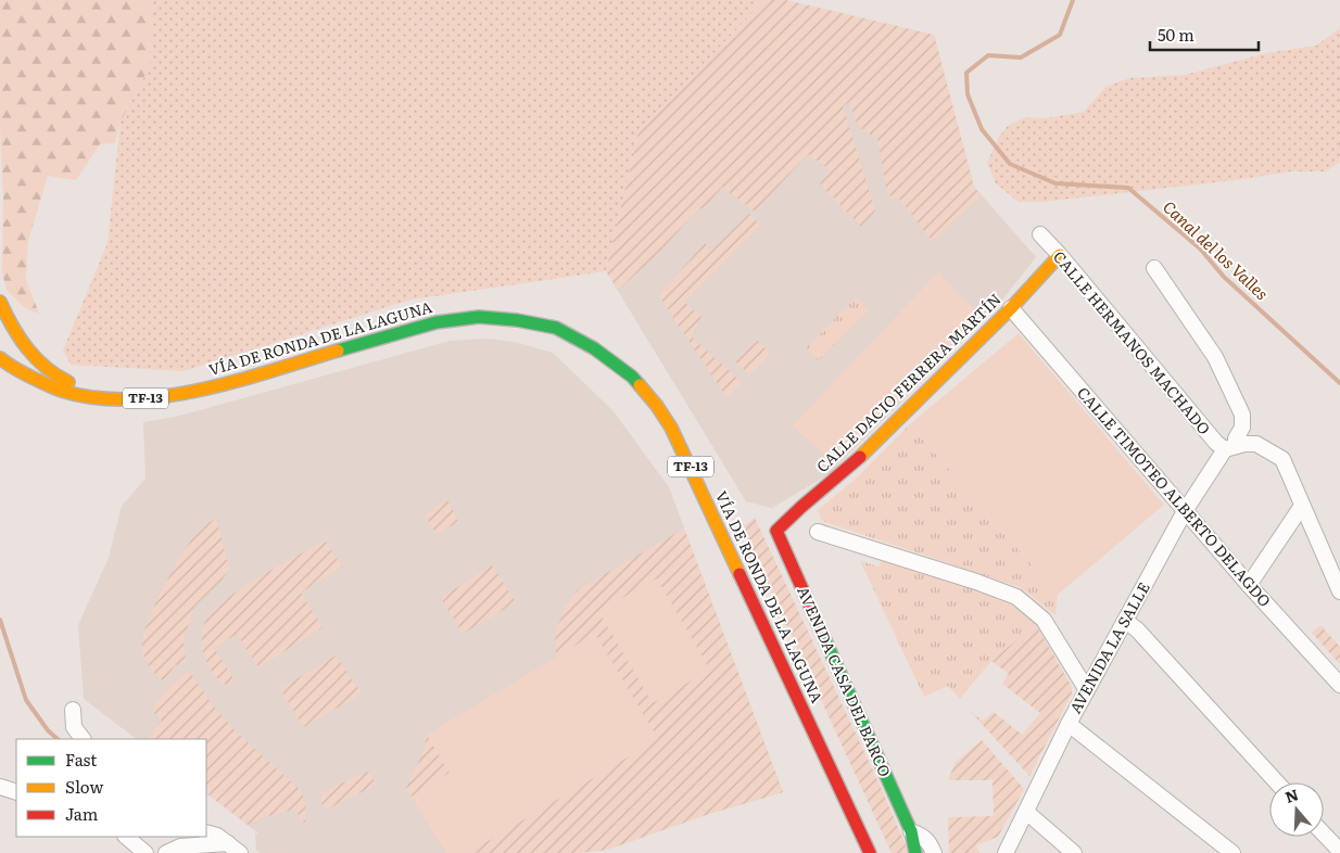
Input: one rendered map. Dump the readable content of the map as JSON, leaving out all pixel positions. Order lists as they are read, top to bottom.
{
  "streets": {
    "main road": [
      "VÍA DE RONDA DE LA LAGUNA",
      "CALLE DACIO FERRERA MARTÍN",
      "TF-13",
      "AVENIDA CASA DEL BARCO"
    ],
    "street": ["CALLE HERMANOS MACHADO", "CALLE TIMOTEO ALBERTO DELAGDO", "AVENIDA LA SALLE"]
  },
  "crossings": [
    ["CALLE HERMANOS MACHADO", "CALLE DACIO FERRERA MARTÍN"],
    ["CALLE HERMANOS MACHADO", "AVENIDA LA SALLE"],
    ["CALLE DACIO FERRERA MARTÍN", "CALLE TIMOTEO ALBERTO DELAGDO"],
    ["CALLE DACIO FERRERA MARTÍN", "AVENIDA CASA DEL BARCO"],
    ["CALLE TIMOTEO ALBERTO DELAGDO", "AVENIDA LA SALLE"]
  ],
  "water": ["Canal del los Valles"],
  "legend": ["Fast", "Slow", "Jam"],
  "scale_bar": "50 m",
  "north": "top"
}
